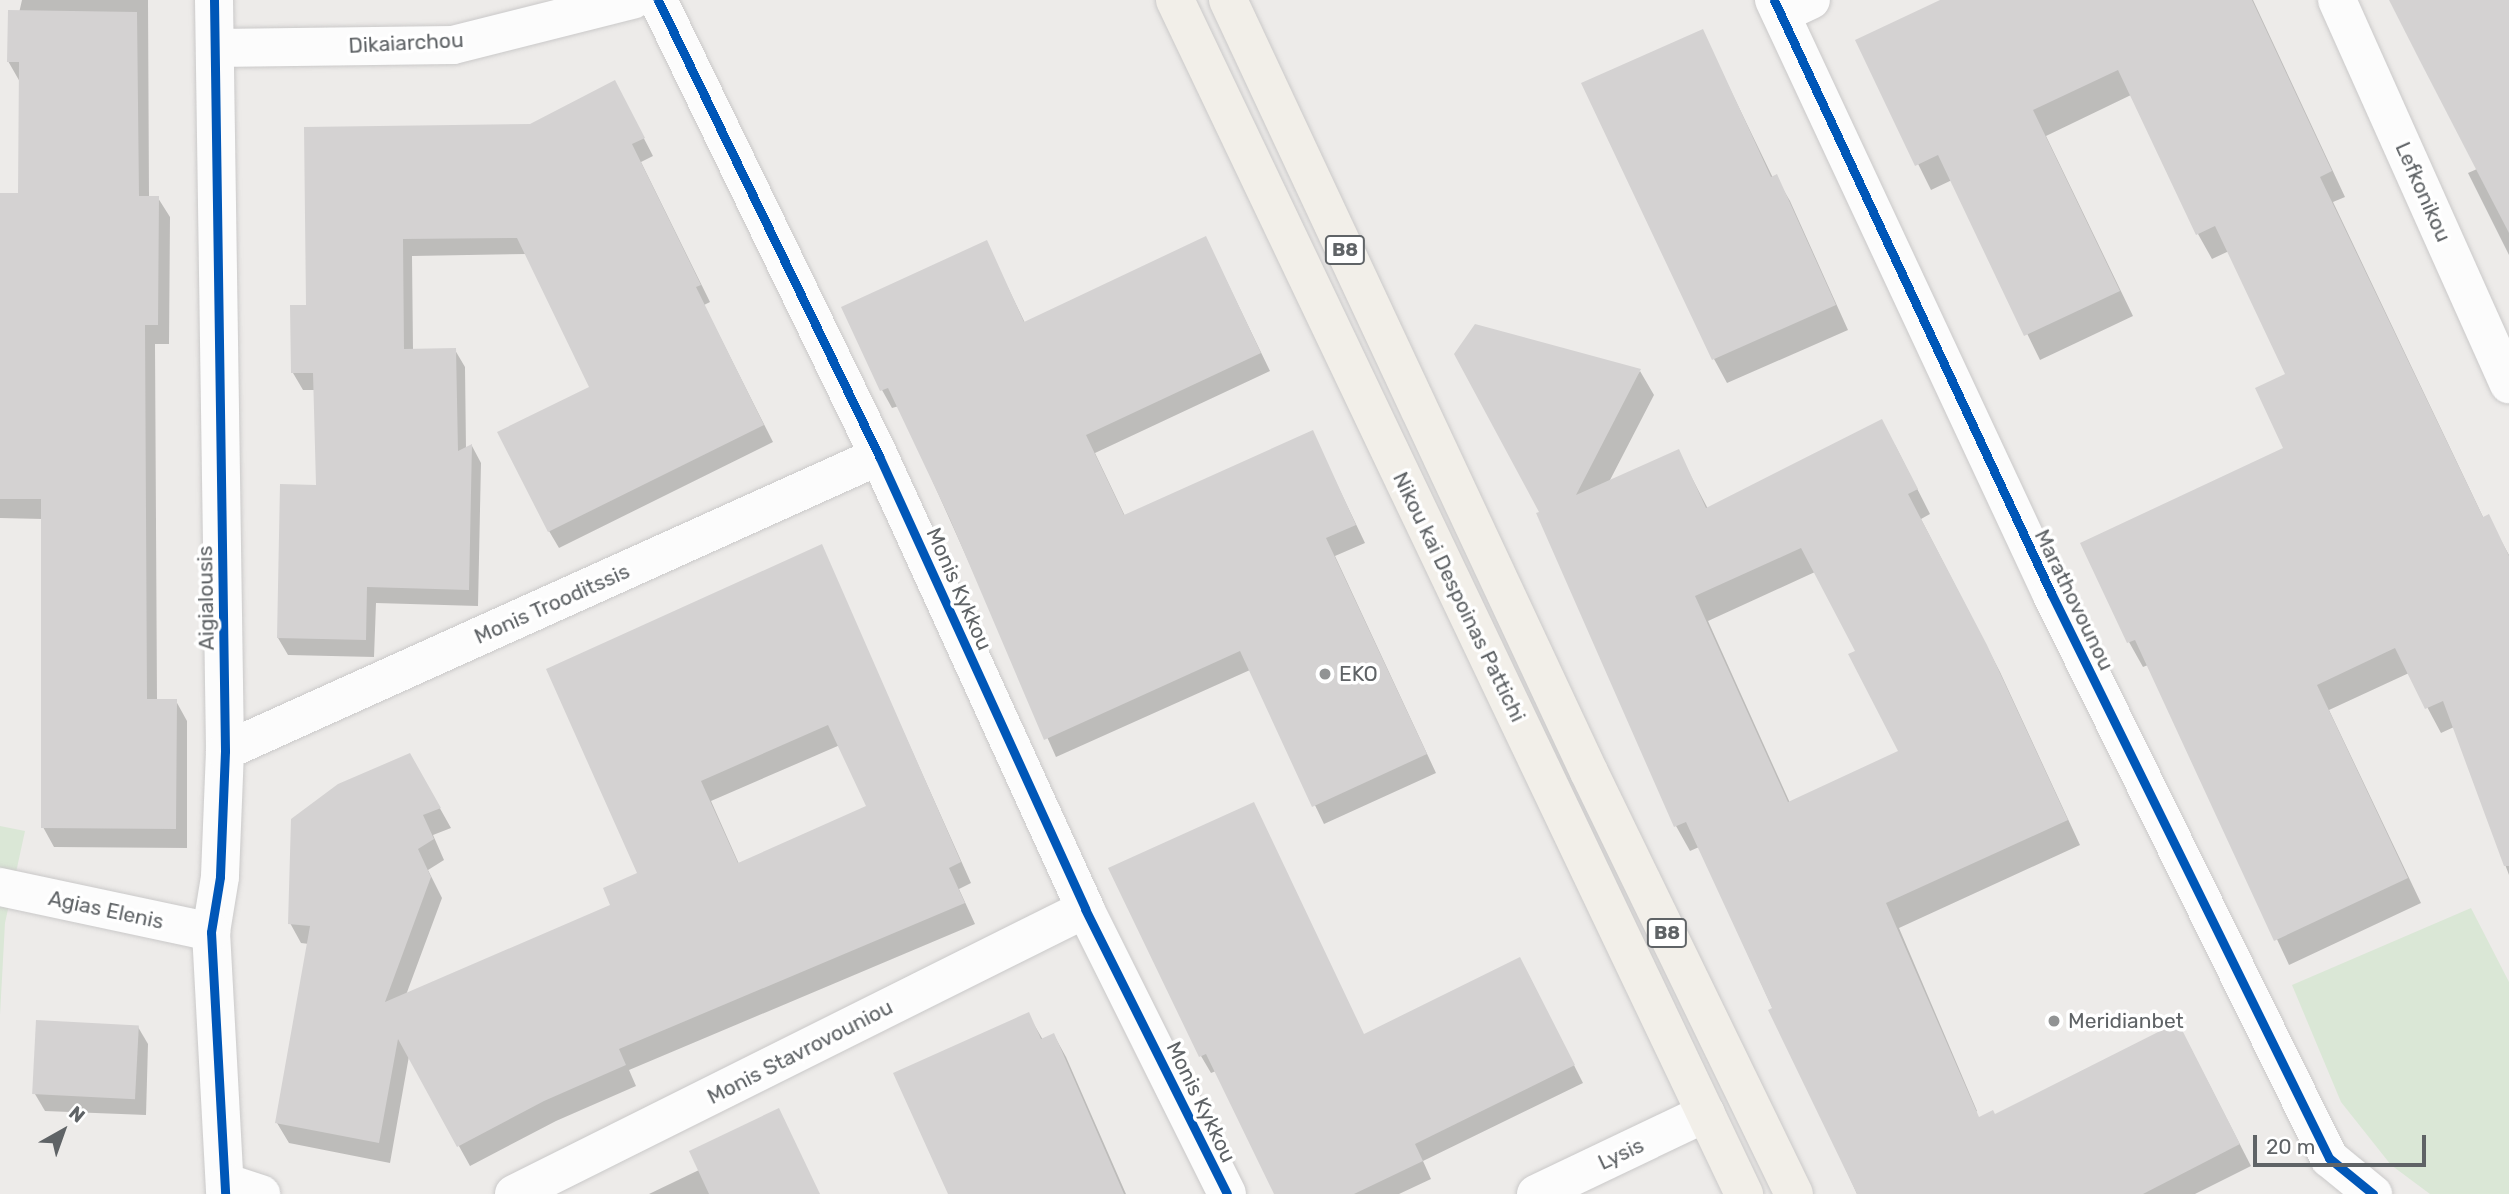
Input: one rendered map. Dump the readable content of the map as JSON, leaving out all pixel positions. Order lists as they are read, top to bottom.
{
  "streets": {
    "main road": ["B8", "Nikou kai Despoinas Pattichi"],
    "street": [
      "Dikaiarchou",
      "Lefkonikou",
      "Monis Kykkou",
      "Aigialousis",
      "Marathovounou",
      "Monis Trooditssis",
      "Agias Elenis",
      "Monis Stavrovouniou",
      "Lysis"
    ]
  },
  "crossings": [
    ["Dikaiarchou", "Aigialousis"],
    ["Monis Kykkou", "Monis Trooditssis"],
    ["Monis Kykkou", "Monis Stavrovouniou"],
    ["Nikou kai Despoinas Pattichi", "Lysis"],
    ["Aigialousis", "Monis Trooditssis"],
    ["Aigialousis", "Agias Elenis"]
  ],
  "places": ["EKO", "Meridianbet"],
  "scale_bar": "20 m",
  "north": "top right"
}
